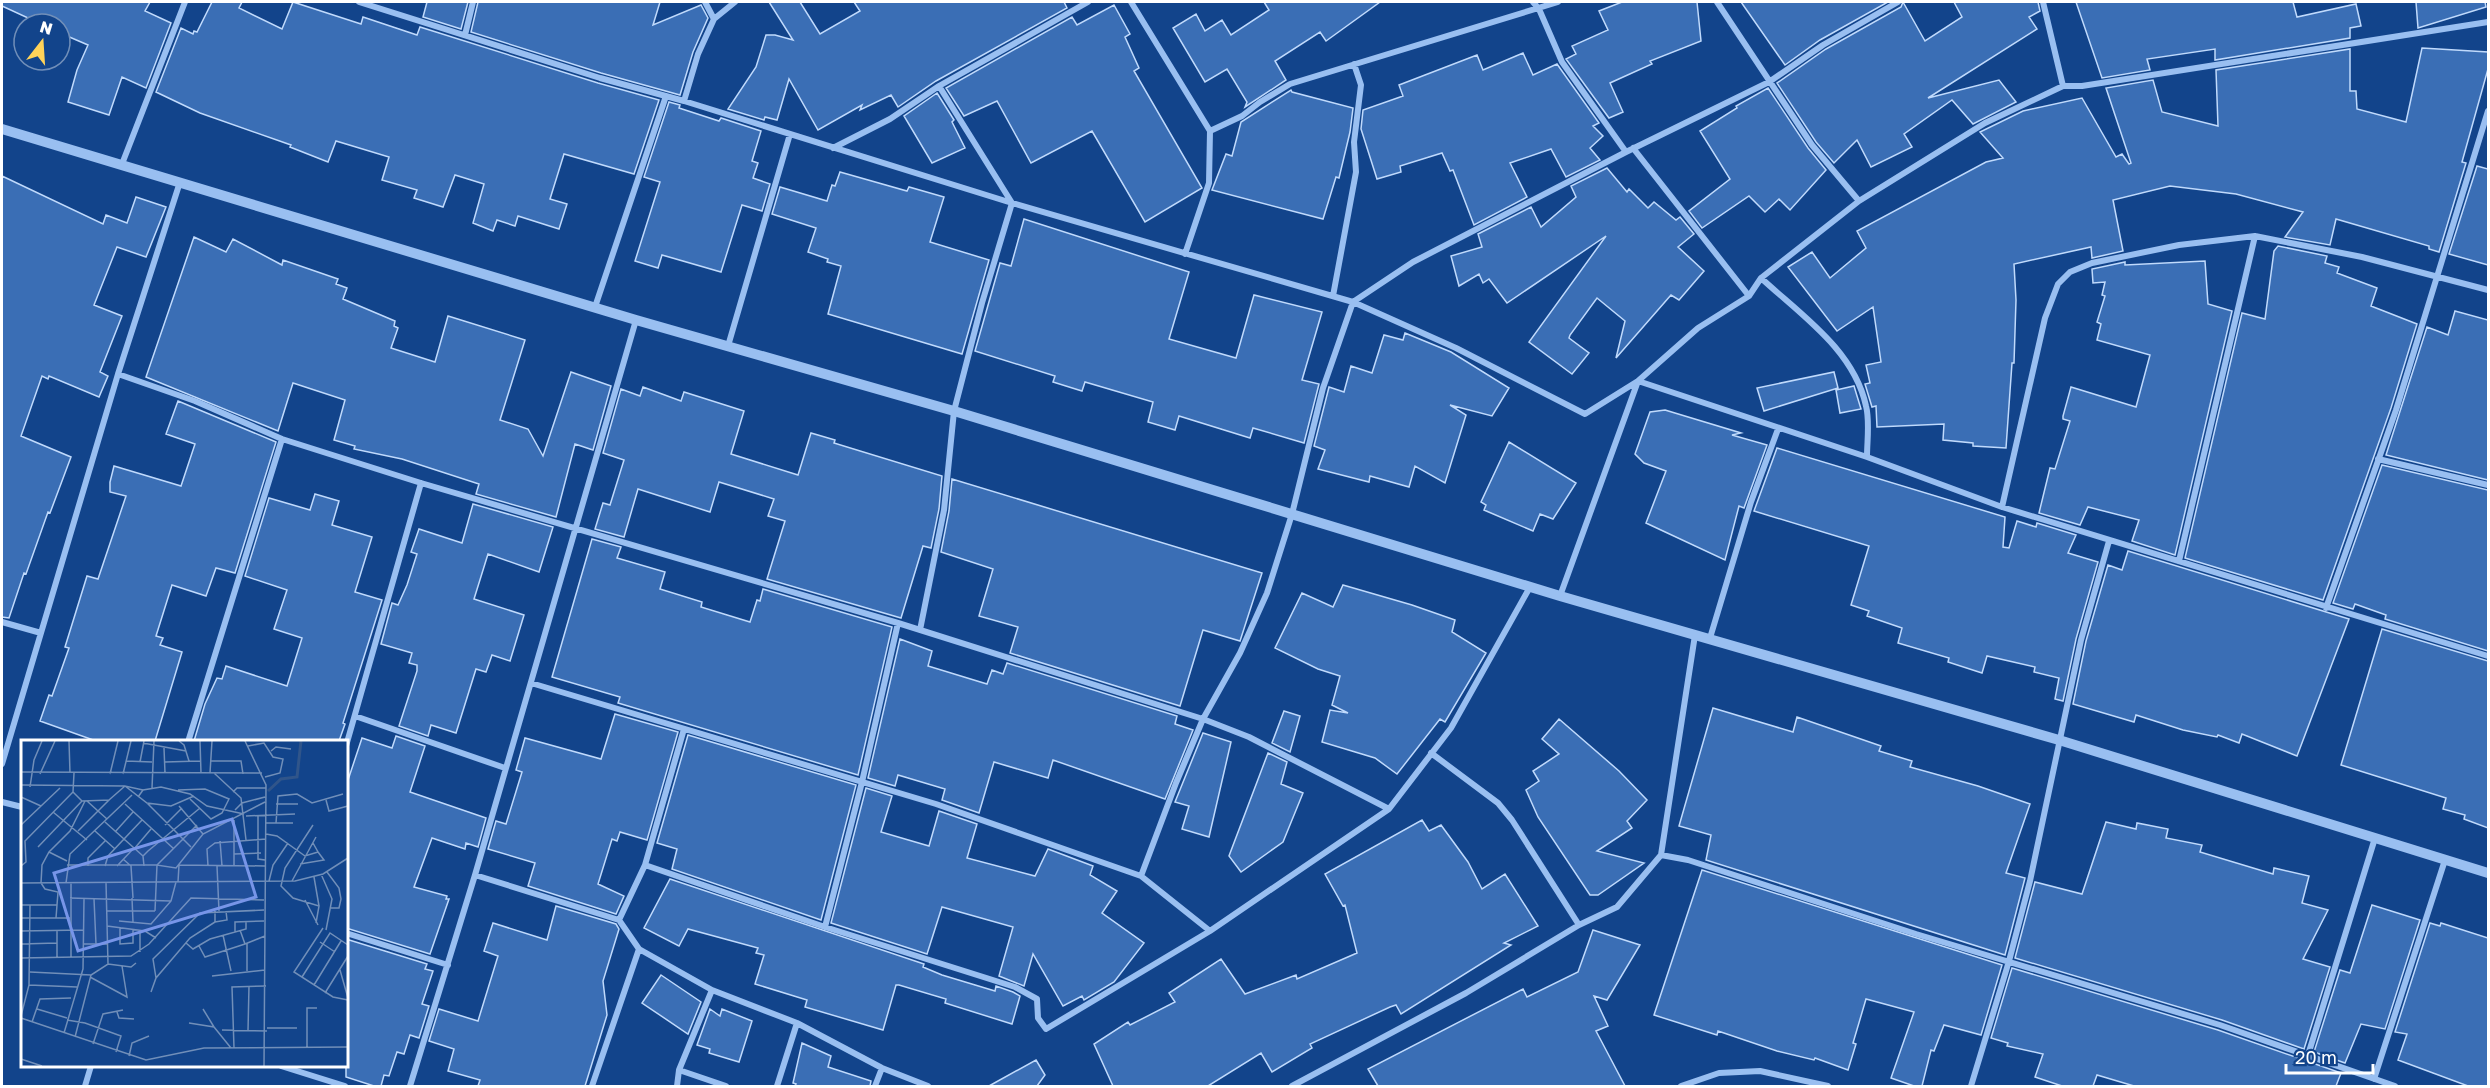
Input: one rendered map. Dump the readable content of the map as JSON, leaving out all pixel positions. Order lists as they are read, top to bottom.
{
  "scale_bar": "20 m",
  "north": "top"
}
